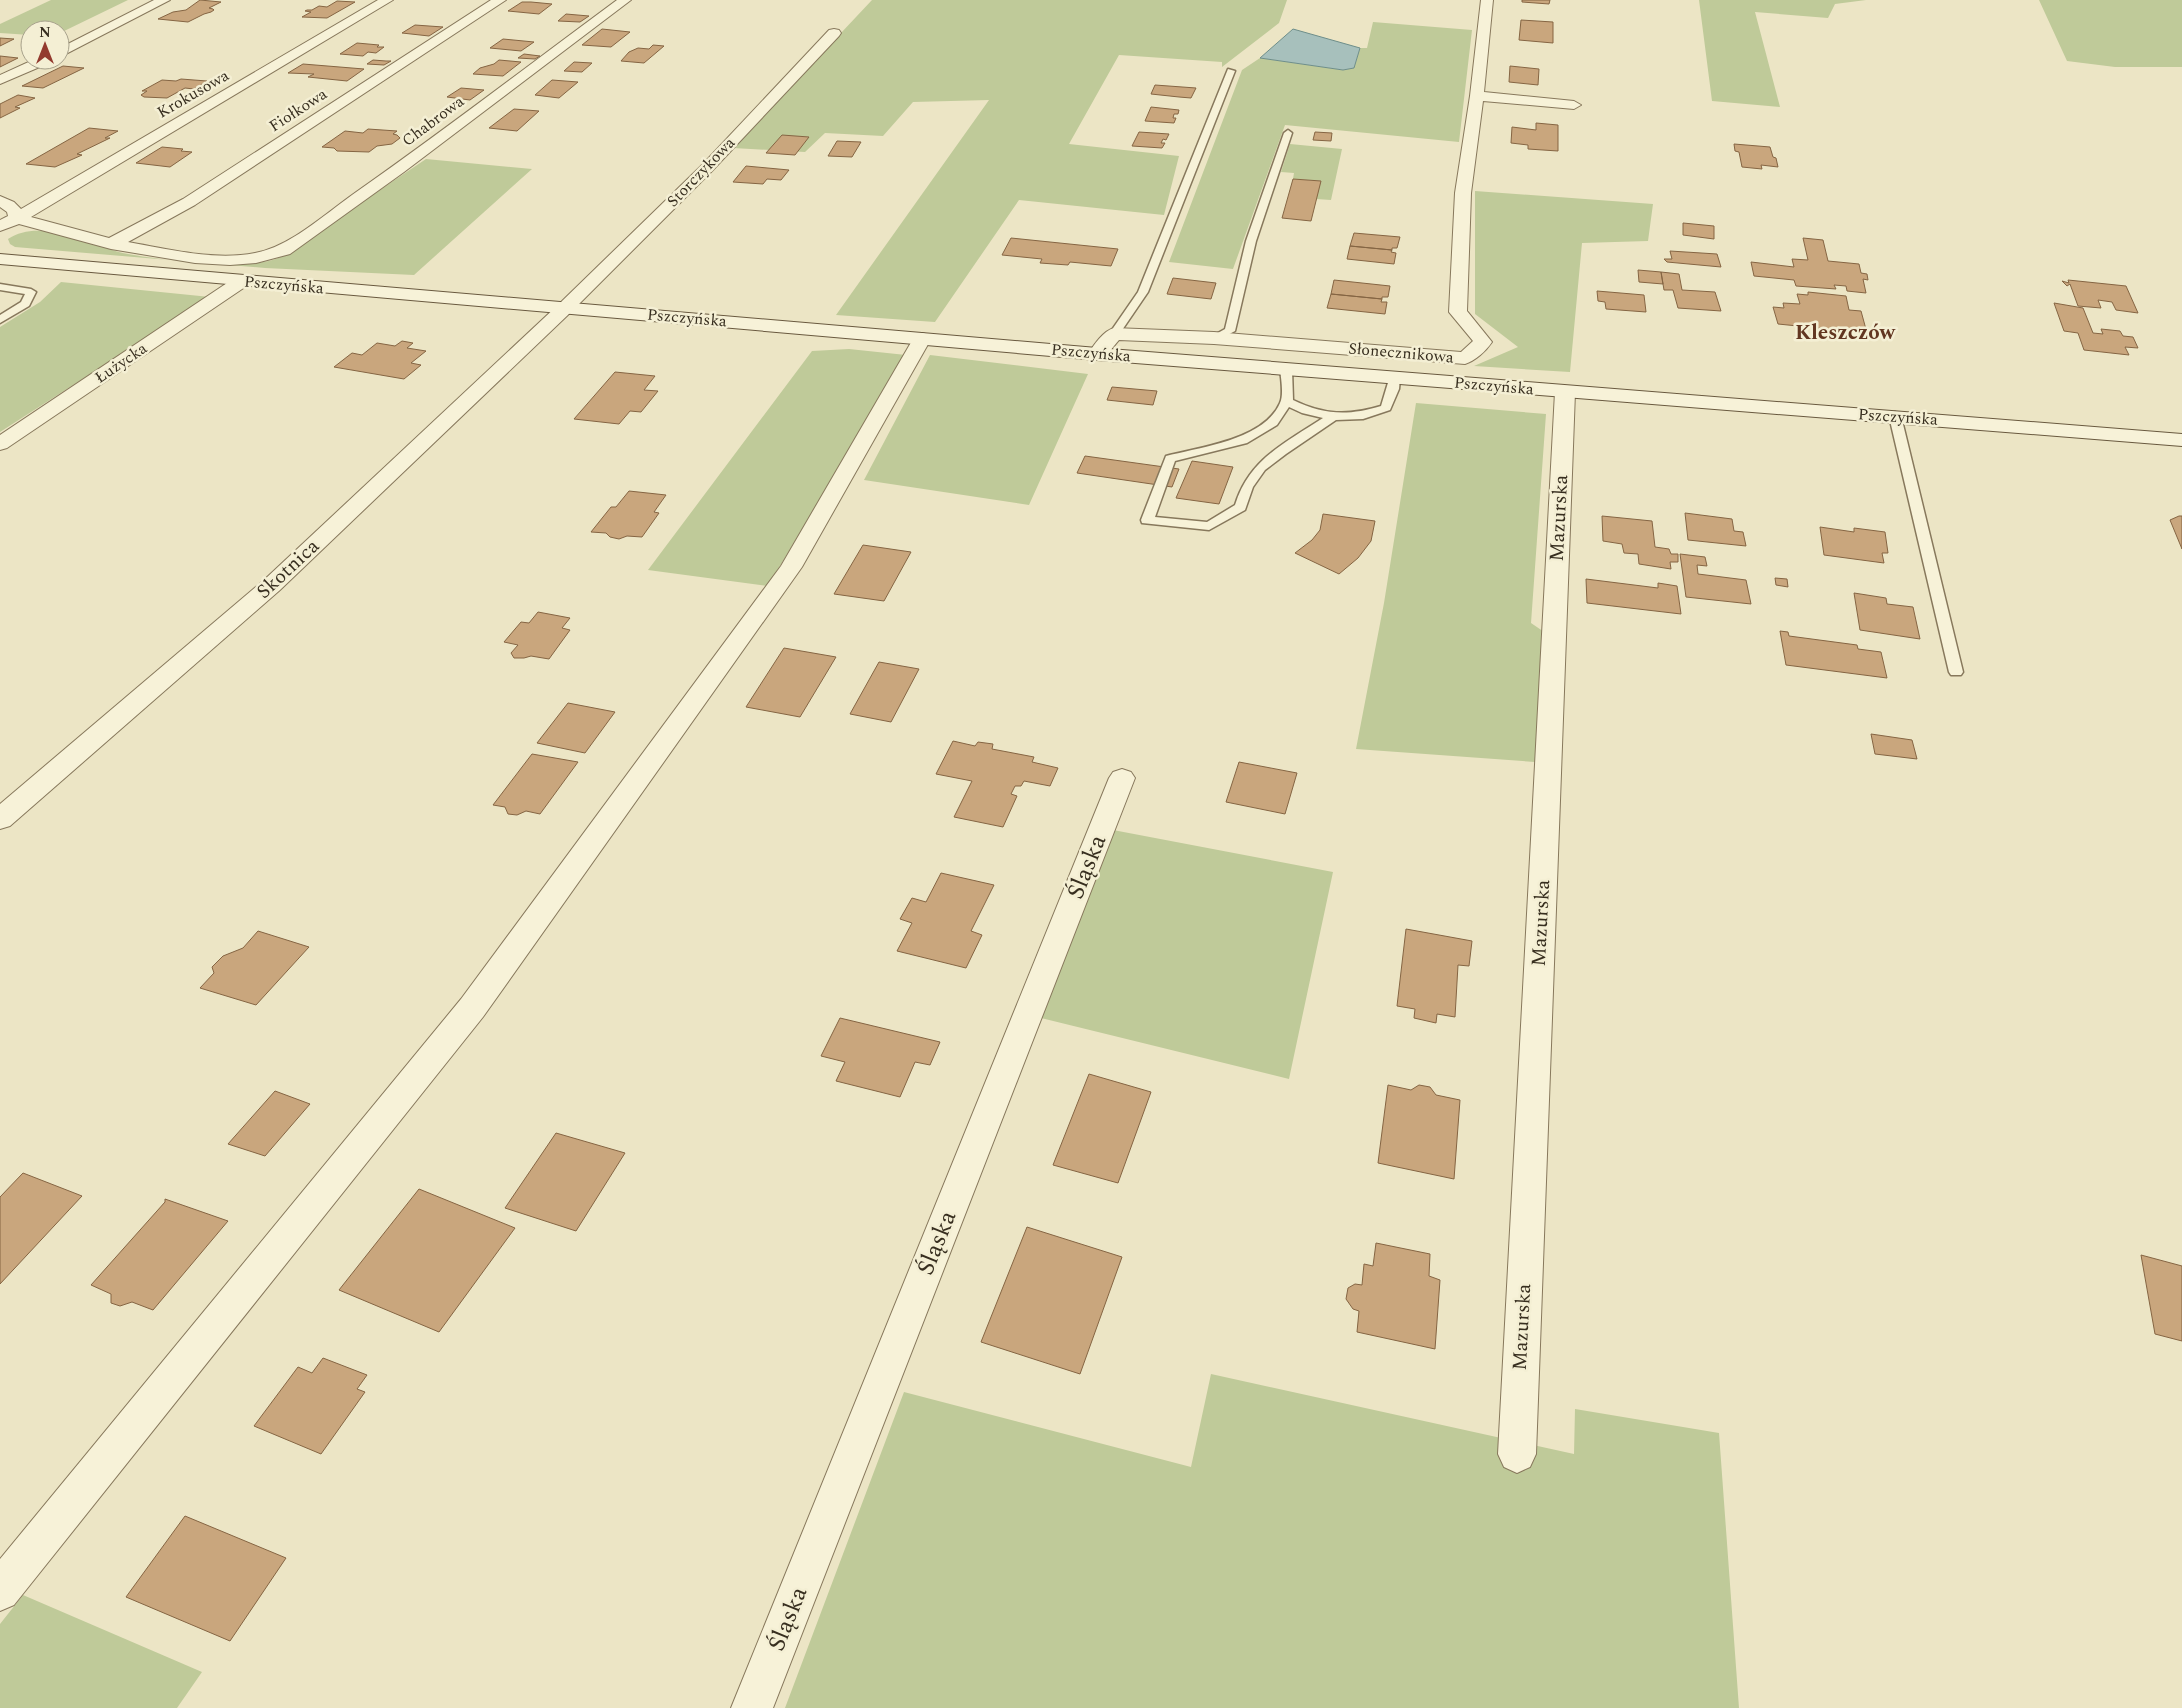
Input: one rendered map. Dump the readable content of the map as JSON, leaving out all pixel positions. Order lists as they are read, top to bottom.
{
  "streets": {
    "street": [
      "Krokusowa",
      "Fiołkowa",
      "Chabrowa",
      "Storczykowa",
      "Pszczyńska",
      "Słonecznikowa",
      "Łużycka",
      "Mazurska",
      "Skotnica",
      "Śląska"
    ]
  },
  "crossings": [
    ["Krokusowa", "Pszczyńska"],
    ["Fiołkowa", "Pszczyńska"],
    ["Chabrowa", "Pszczyńska"],
    ["Storczykowa", "Pszczyńska"],
    ["Storczykowa", "Skotnica"],
    ["Pszczyńska", "Łużycka"],
    ["Pszczyńska", "Mazurska"],
    ["Pszczyńska", "Skotnica"]
  ],
  "districts": ["Kleszczów"],
  "north": "top"
}
